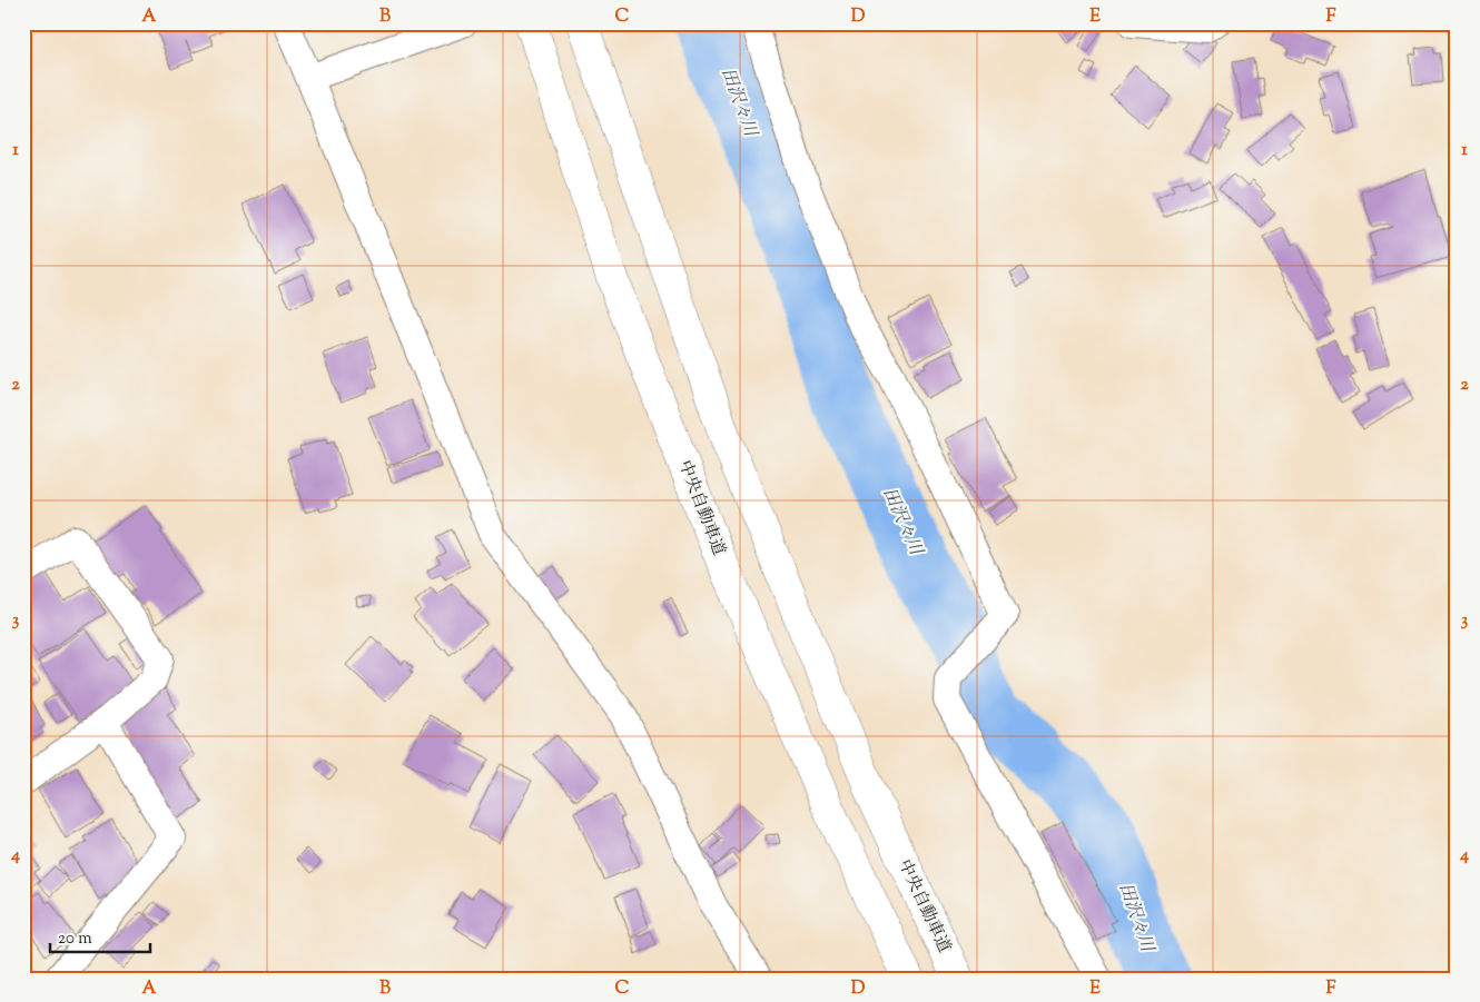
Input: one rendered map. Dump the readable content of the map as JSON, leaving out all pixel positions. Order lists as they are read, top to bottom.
{
  "streets": {
    "highway": ["中央自動車道"]
  },
  "water": ["田沢々川"],
  "scale_bar": "20 m",
  "grid": {
    "columns": [
      "A",
      "B",
      "C",
      "D",
      "E",
      "F"
    ],
    "rows": [
      "1",
      "2",
      "3",
      "4"
    ]
  }
}
